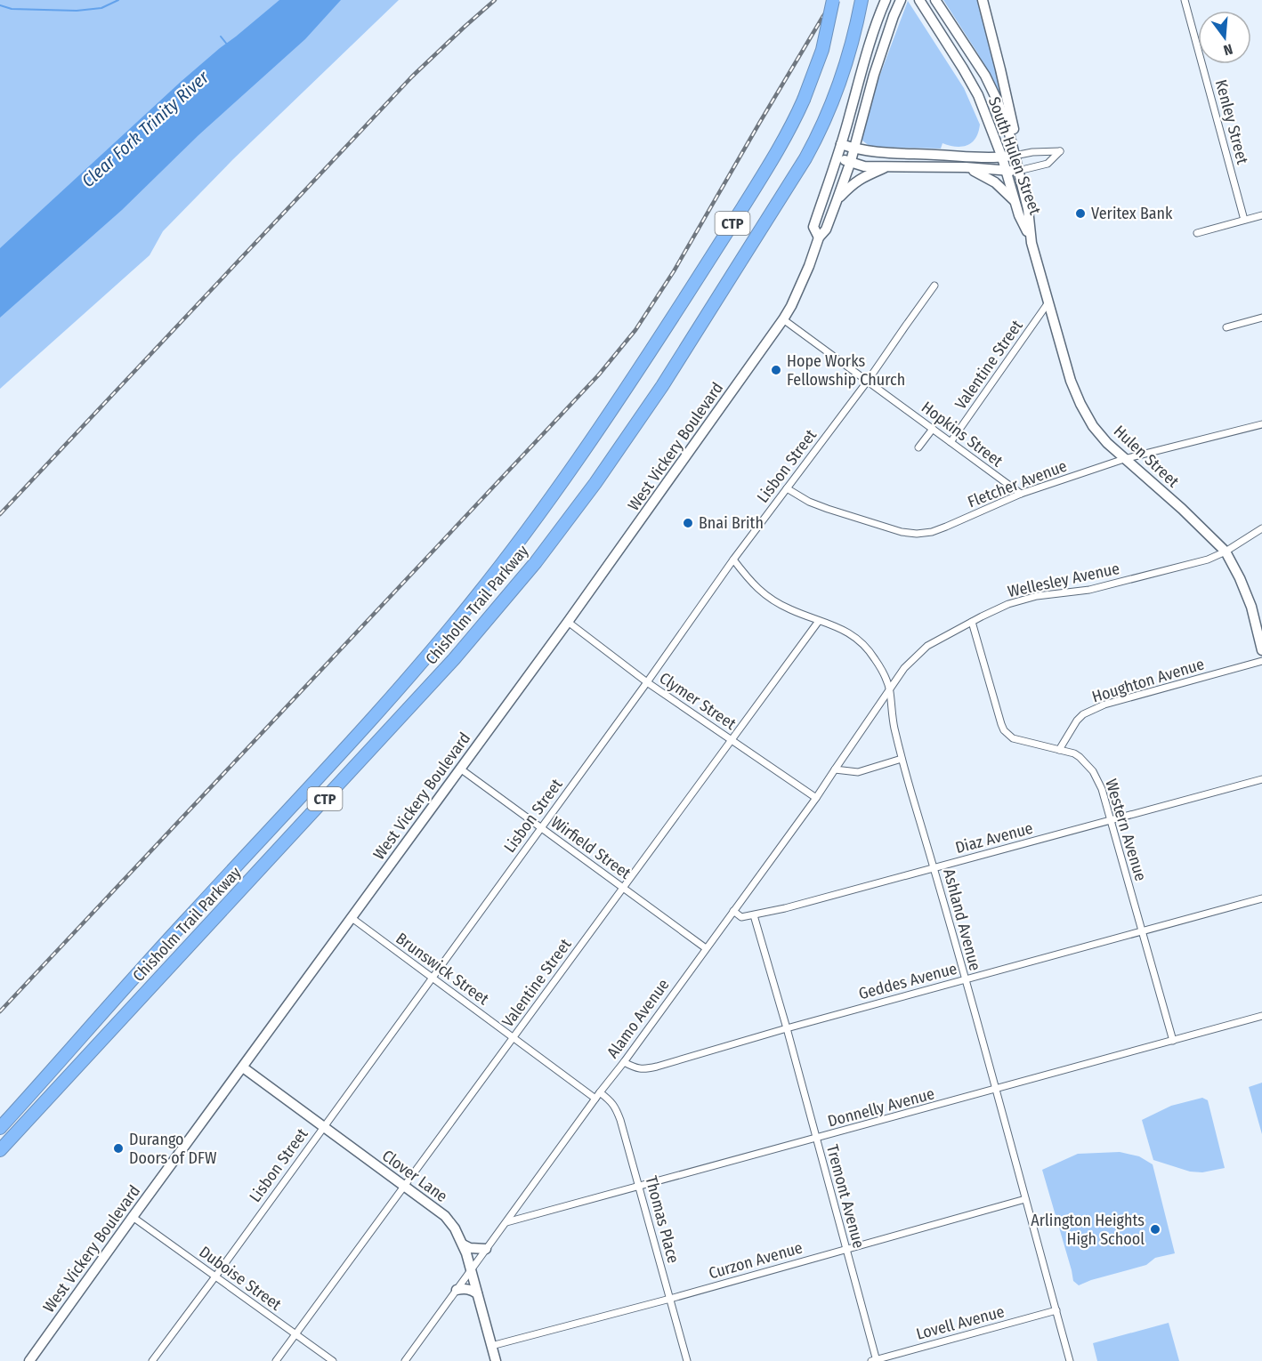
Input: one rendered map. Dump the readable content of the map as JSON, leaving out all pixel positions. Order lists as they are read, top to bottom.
{
  "streets": {
    "highway": ["CTP", "Chisholm Trail Parkway"],
    "main road": [
      "South Hulen Street",
      "West Vickery Boulevard",
      "Hulen Street",
      "Clover Lane"
    ],
    "street": [
      "Kenley Street",
      "Valentine Street",
      "Hopkins Street",
      "Lisbon Street",
      "Fletcher Avenue",
      "Wellesley Avenue",
      "Houghton Avenue",
      "Clymer Street",
      "Western Avenue",
      "Diaz Avenue",
      "Wirfield Street",
      "Ashland Avenue",
      "Brunswick Street",
      "Geddes Avenue",
      "Alamo Avenue",
      "Donnelly Avenue",
      "Tremont Avenue",
      "Thomas Place",
      "Curzon Avenue",
      "Duboise Street",
      "Lovell Avenue"
    ]
  },
  "crossings": [
    ["South Hulen Street", "Hulen Street"],
    ["Valentine Street", "Hopkins Street"],
    ["Valentine Street", "Hulen Street"],
    ["Valentine Street", "Clymer Street"],
    ["Valentine Street", "Wirfield Street"],
    ["Valentine Street", "Ashland Avenue"],
    ["Valentine Street", "Brunswick Street"],
    ["Valentine Street", "Clover Lane"],
    ["Valentine Street", "Duboise Street"],
    ["Hopkins Street", "West Vickery Boulevard"],
    ["Hopkins Street", "Lisbon Street"],
    ["Hopkins Street", "Fletcher Avenue"],
    ["West Vickery Boulevard", "Clymer Street"],
    ["West Vickery Boulevard", "Wirfield Street"],
    ["West Vickery Boulevard", "Brunswick Street"],
    ["West Vickery Boulevard", "Clover Lane"],
    ["West Vickery Boulevard", "Duboise Street"],
    ["Hulen Street", "Fletcher Avenue"],
    ["Hulen Street", "Wellesley Avenue"],
    ["Lisbon Street", "Fletcher Avenue"],
    ["Lisbon Street", "Clymer Street"],
    ["Lisbon Street", "Wirfield Street"],
    ["Lisbon Street", "Ashland Avenue"],
    ["Lisbon Street", "Brunswick Street"],
    ["Lisbon Street", "Clover Lane"],
    ["Lisbon Street", "Duboise Street"],
    ["Wellesley Avenue", "Western Avenue"],
    ["Wellesley Avenue", "Ashland Avenue"],
    ["Wellesley Avenue", "Alamo Avenue"],
    ["Houghton Avenue", "Western Avenue"],
    ["Clymer Street", "Alamo Avenue"],
    ["Western Avenue", "Diaz Avenue"],
    ["Western Avenue", "Geddes Avenue"],
    ["Western Avenue", "Donnelly Avenue"],
    ["Diaz Avenue", "Ashland Avenue"],
    ["Diaz Avenue", "Alamo Avenue"],
    ["Diaz Avenue", "Tremont Avenue"],
    ["Wirfield Street", "Alamo Avenue"],
    ["Ashland Avenue", "Geddes Avenue"],
    ["Ashland Avenue", "Alamo Avenue"],
    ["Ashland Avenue", "Donnelly Avenue"],
    ["Ashland Avenue", "Curzon Avenue"],
    ["Ashland Avenue", "Lovell Avenue"],
    ["Brunswick Street", "Alamo Avenue"],
    ["Brunswick Street", "Thomas Place"],
    ["Geddes Avenue", "Alamo Avenue"],
    ["Geddes Avenue", "Tremont Avenue"],
    ["Alamo Avenue", "Donnelly Avenue"],
    ["Alamo Avenue", "Clover Lane"],
    ["Alamo Avenue", "Thomas Place"],
    ["Donnelly Avenue", "Tremont Avenue"],
    ["Donnelly Avenue", "Thomas Place"],
    ["Clover Lane", "Curzon Avenue"],
    ["Tremont Avenue", "Curzon Avenue"],
    ["Tremont Avenue", "Lovell Avenue"],
    ["Thomas Place", "Curzon Avenue"]
  ],
  "water": ["Clear Fork Trinity River"],
  "places": [
    "Veritex Bank",
    "Hope Works Fellowship Church",
    "Bnai Brith",
    "Durango Doors of DFW",
    "Arlington Heights High School"
  ],
  "north": "bottom"
}
